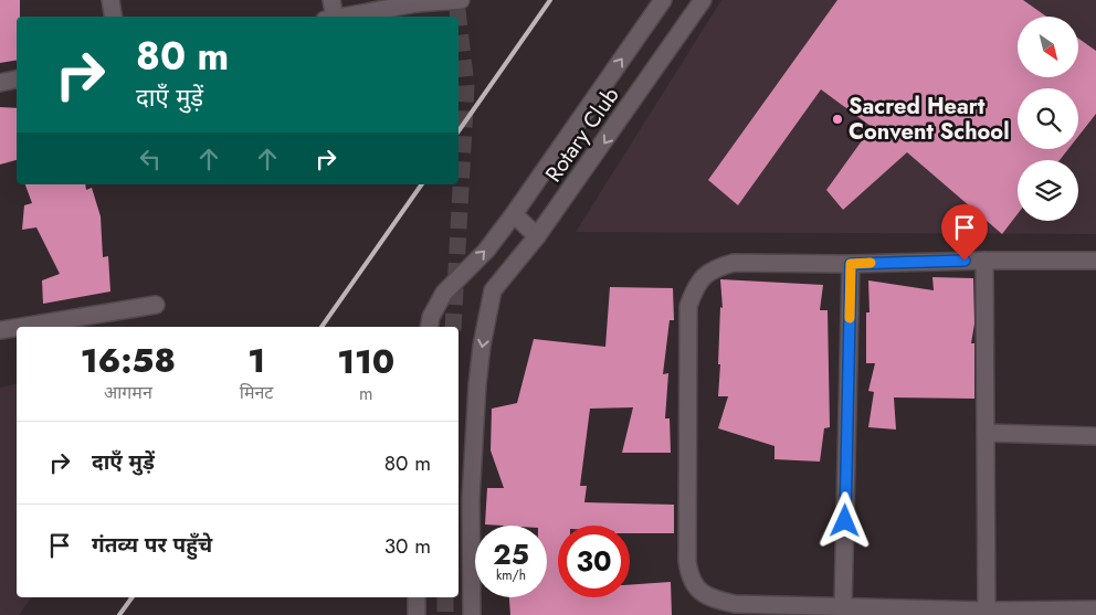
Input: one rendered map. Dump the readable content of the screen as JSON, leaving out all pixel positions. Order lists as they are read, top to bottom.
{
  "streets": {
    "street": ["Rotary Club"]
  },
  "places": ["Sacred Heart Convent School"],
  "north": "bottom right",
  "page": {
    "turn": ["80 m", "दाएँ मुड़ें"],
    "eta": [
      "16:58",
      "आगमन",
      "1",
      "मिनट",
      "110",
      "m"
    ],
    "list": [
      {
        "name": "दाएँ मुड़ें",
        "value": "80 m"
      },
      {
        "name": "गंतव्य पर पहुँचे",
        "value": "30 m"
      }
    ],
    "speed": "25 km/h",
    "limit": "30"
  }
}
